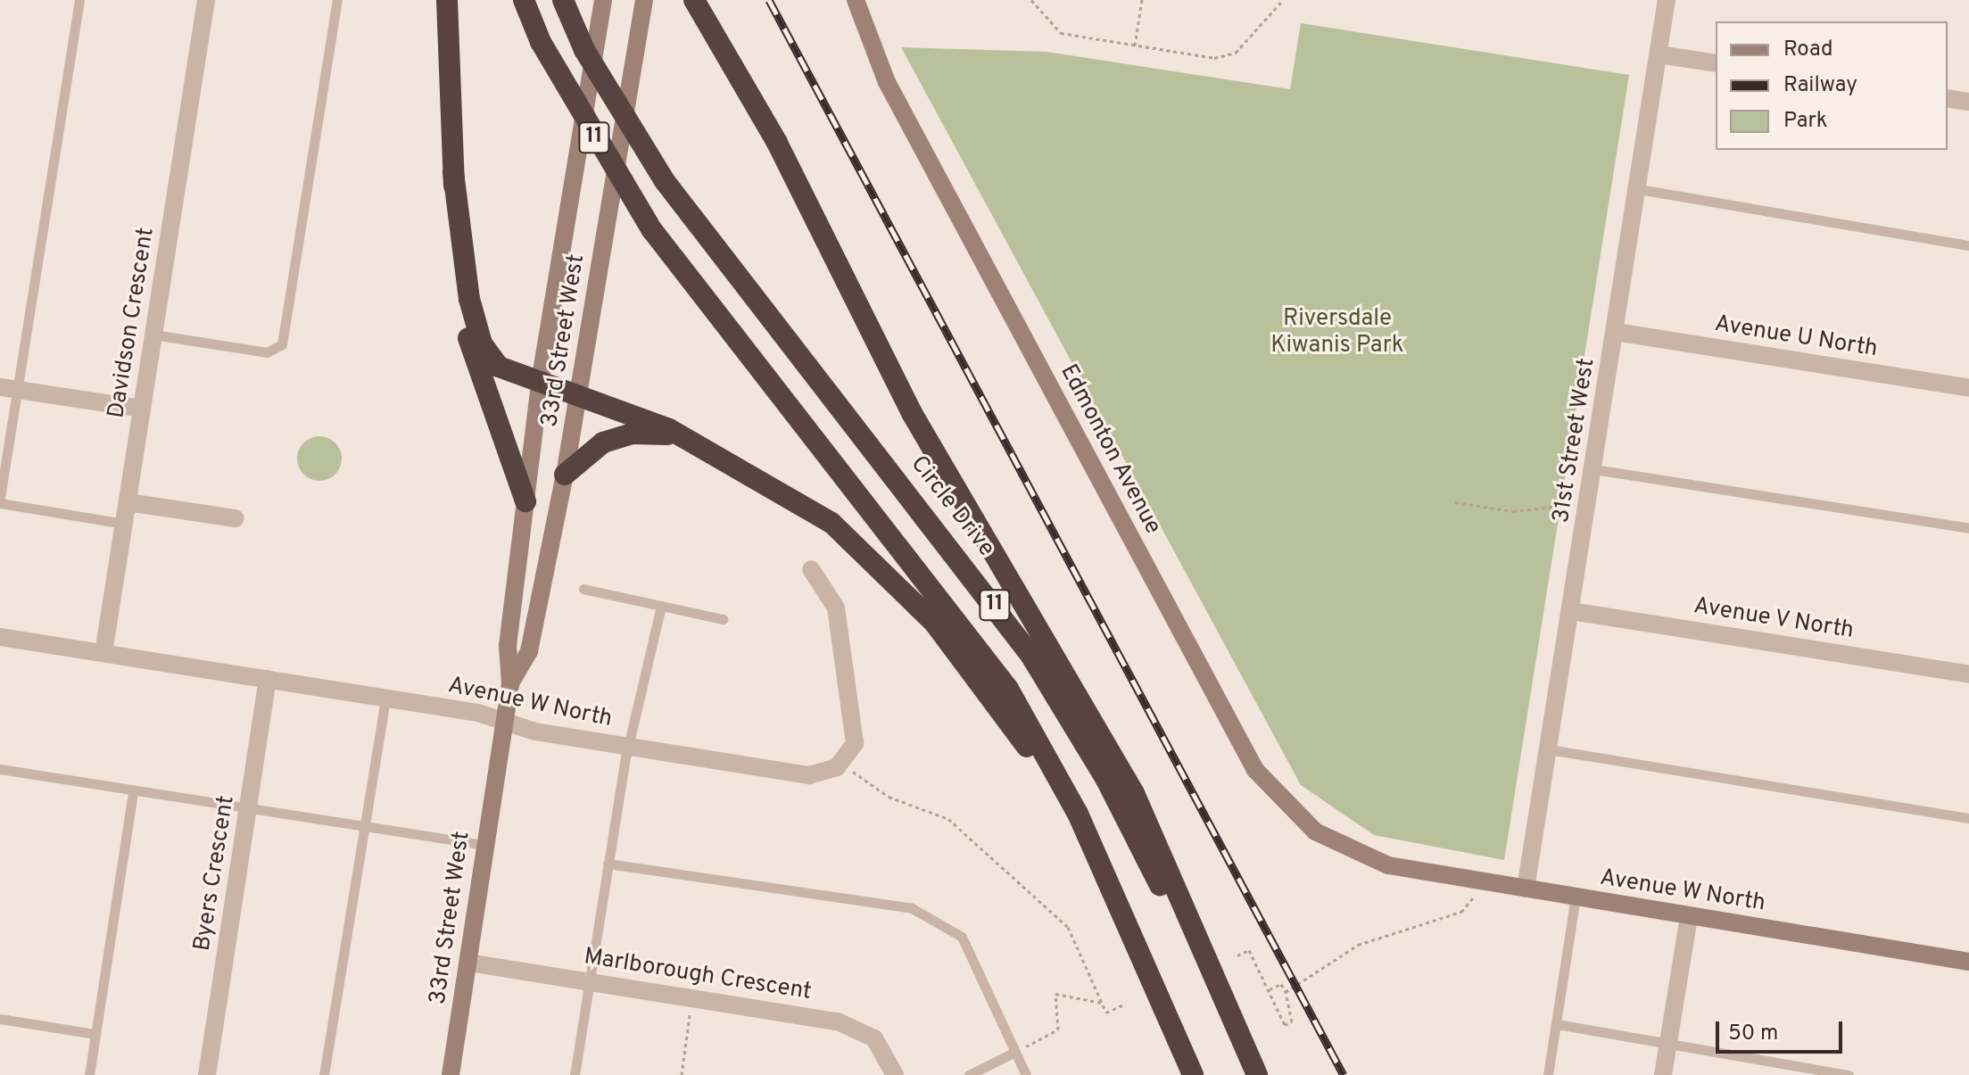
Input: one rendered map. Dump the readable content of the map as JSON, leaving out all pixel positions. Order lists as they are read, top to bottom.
{
  "streets": {
    "highway": ["11", "Circle Drive"],
    "main road": ["33rd Street West", "Edmonton Avenue", "Avenue W North"],
    "street": [
      "Davidson Crescent",
      "Avenue U North",
      "31st Street West",
      "Avenue V North",
      "Byers Crescent",
      "Marlborough Crescent"
    ]
  },
  "crossings": [
    ["Davidson Crescent", "Avenue W North"],
    ["Avenue U North", "31st Street West"],
    ["33rd Street West", "Avenue W North"],
    ["33rd Street West", "Marlborough Crescent"],
    ["31st Street West", "Avenue V North"],
    ["31st Street West", "Avenue W North"],
    ["Edmonton Avenue", "Avenue W North"],
    ["Avenue W North", "Byers Crescent"]
  ],
  "parks": ["Riversdale Kiwanis Park"],
  "legend": ["Road", "Railway", "Park"],
  "scale_bar": "50 m"
}
